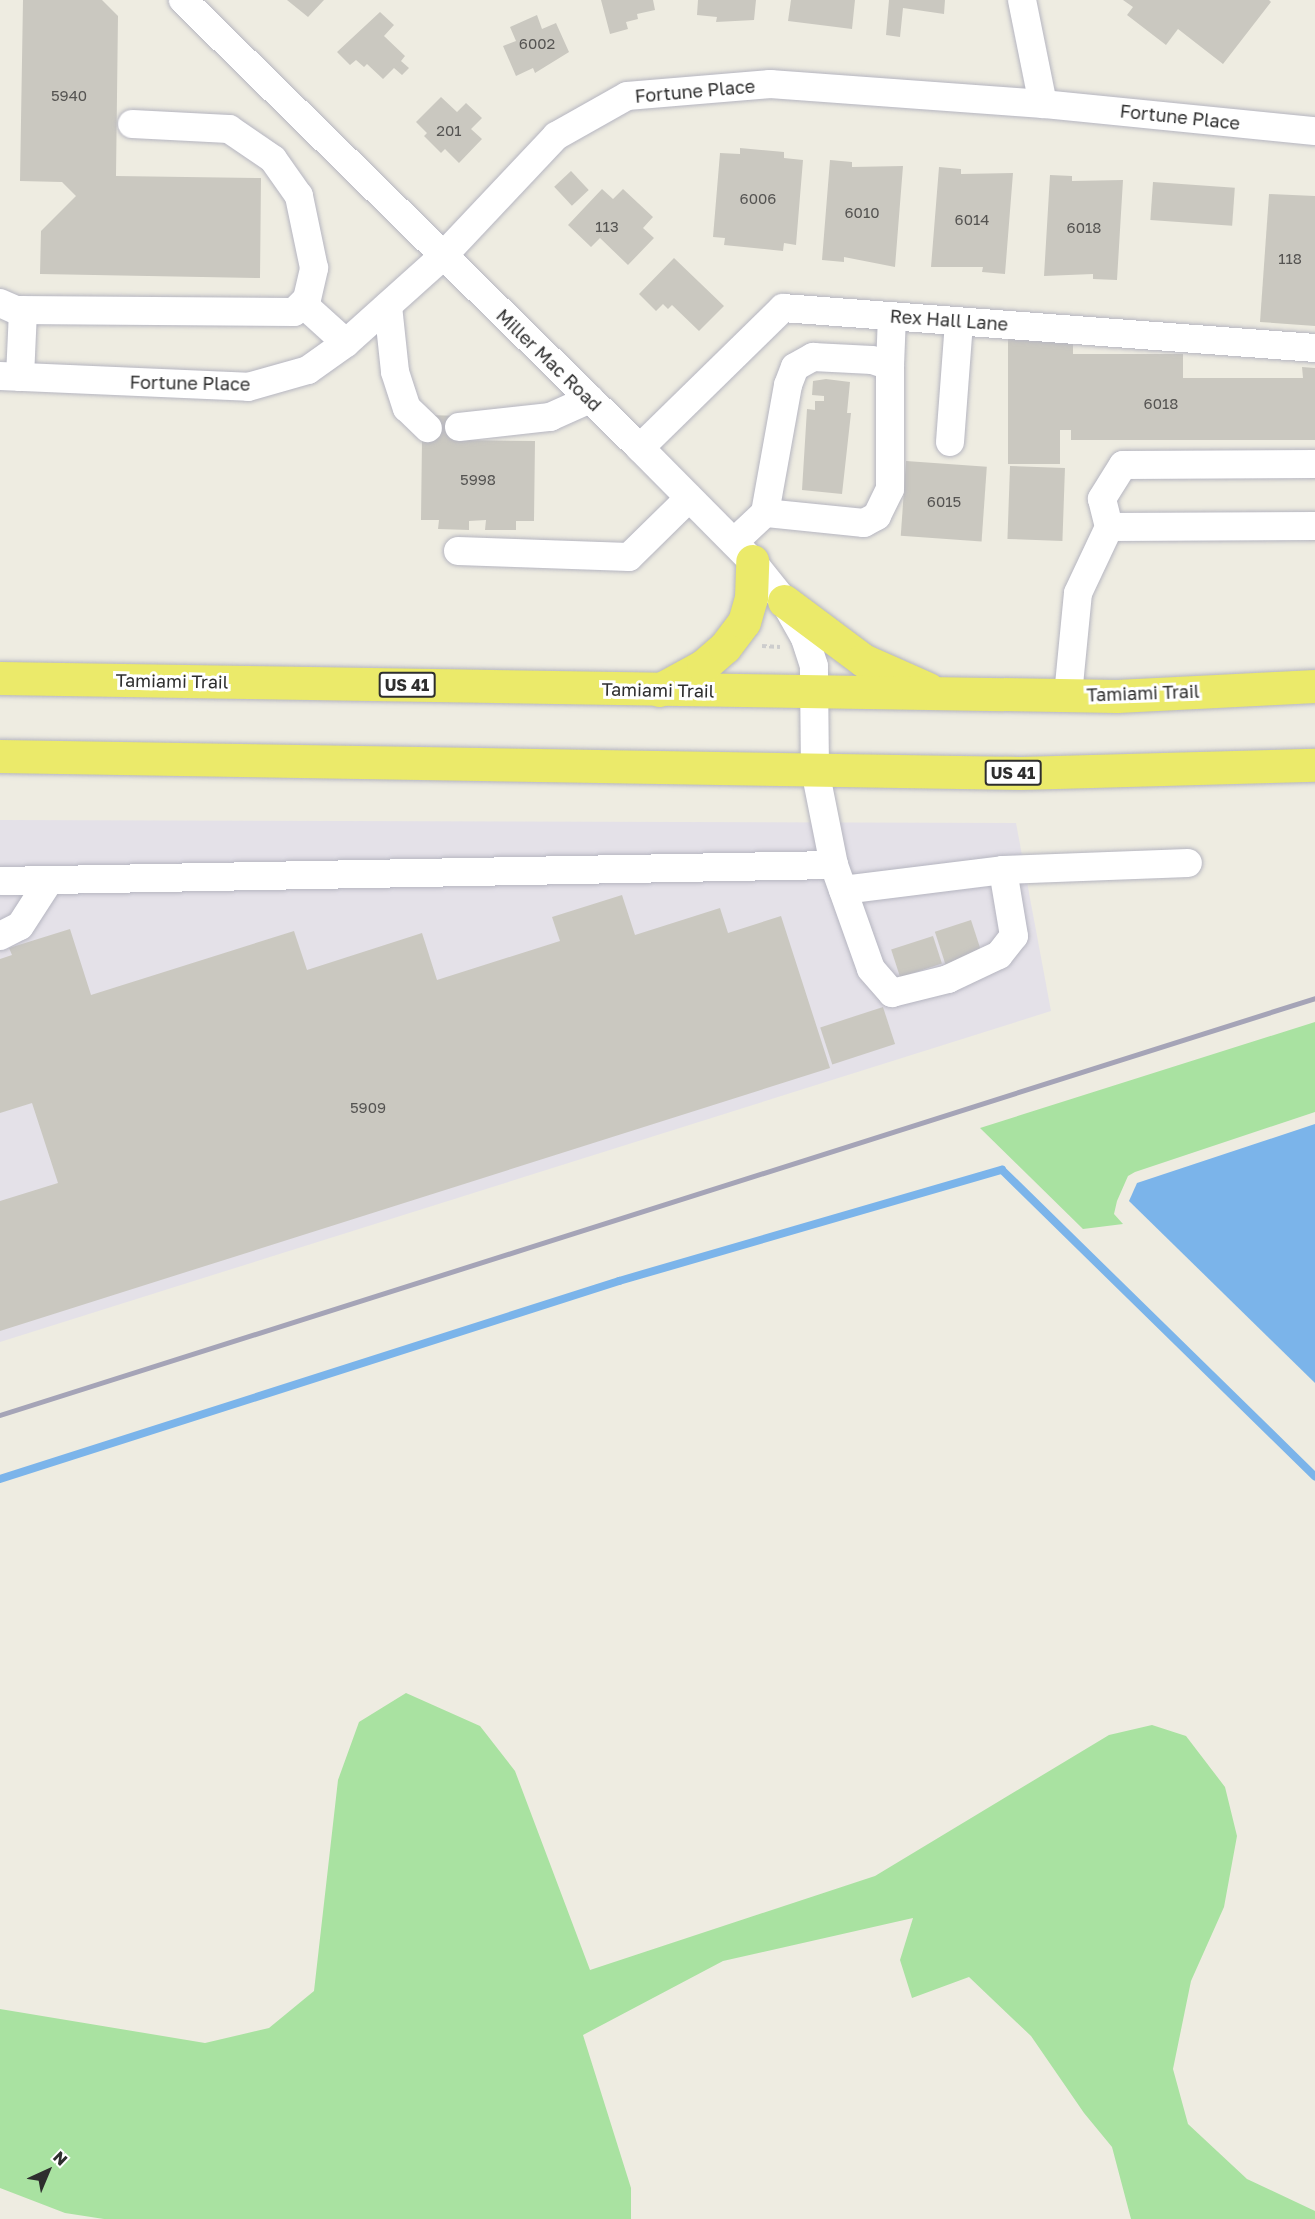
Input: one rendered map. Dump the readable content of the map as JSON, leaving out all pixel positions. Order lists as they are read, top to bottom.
{
  "streets": {
    "main road": ["Tamiami Trail", "US 41"],
    "street": ["Fortune Place", "Rex Hall Lane", "Miller Mac Road"]
  },
  "crossings": [
    ["Fortune Place", "Miller Mac Road"],
    ["Rex Hall Lane", "Miller Mac Road"],
    ["Miller Mac Road", "Tamiami Trail"],
    ["Miller Mac Road", "US 41"]
  ],
  "house_numbers": [
    "6002",
    "5940",
    "201",
    "6006",
    "6010",
    "6014",
    "113",
    "6018",
    "118",
    "6018",
    "5998",
    "6015",
    "5909"
  ],
  "north": "top right"
}
